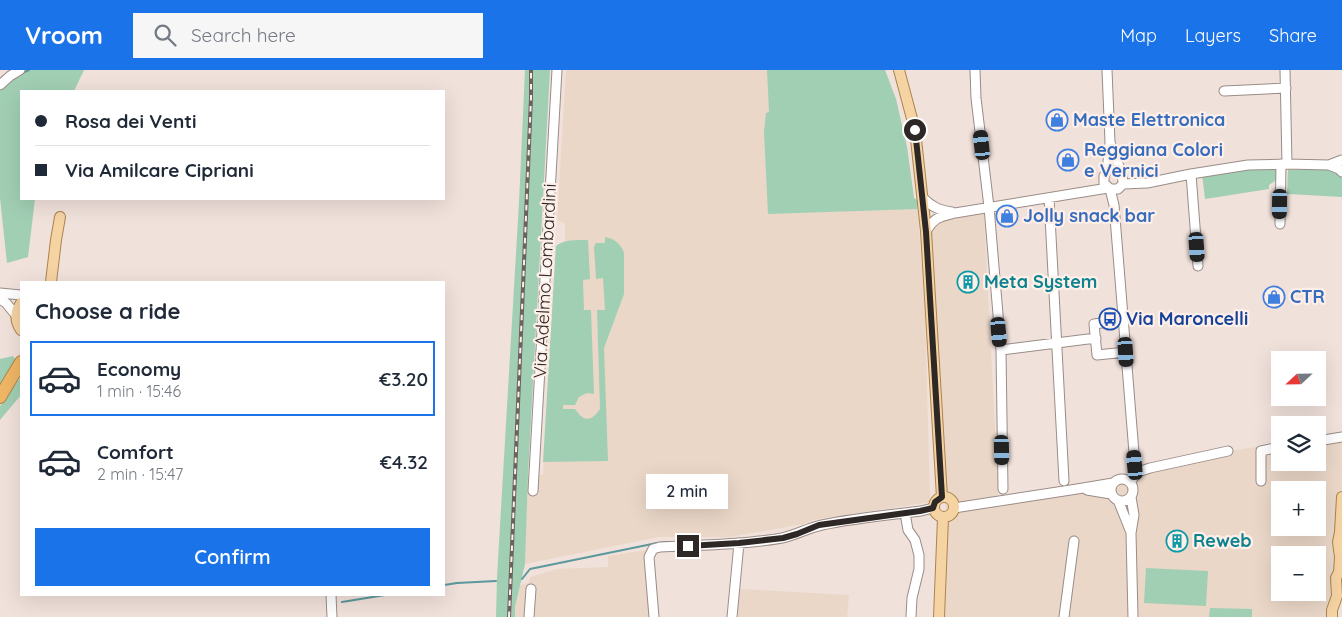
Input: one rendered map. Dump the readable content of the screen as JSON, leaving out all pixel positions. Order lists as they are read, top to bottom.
{
  "streets": {
    "street": ["Via Adelmo Lombardini"]
  },
  "places": {
    "shop": [
      "Maste Elettronica",
      "Reggiana Colori e Vernici",
      "Jolly snack bar",
      "CTR"
    ],
    "building": ["Meta System", "Reweb"],
    "bus stop": ["Via Maroncelli"]
  },
  "north": "left",
  "page": {
    "header": "Vroom",
    "search": "Search here",
    "nav": ["Map", "Layers", "Share"],
    "banner": ["Rosa dei Venti", "Via Amilcare Cipriani"],
    "heading": "Choose a ride",
    "list": [
      {
        "name": "Economy",
        "note": "1 min · 15:46",
        "value": "€3.20"
      },
      {
        "name": "Comfort",
        "note": "2 min · 15:47",
        "value": "€4.32"
      }
    ],
    "map_buttons": ["+", "−"],
    "bubble": "2 min",
    "buttons": "Confirm"
  }
}
